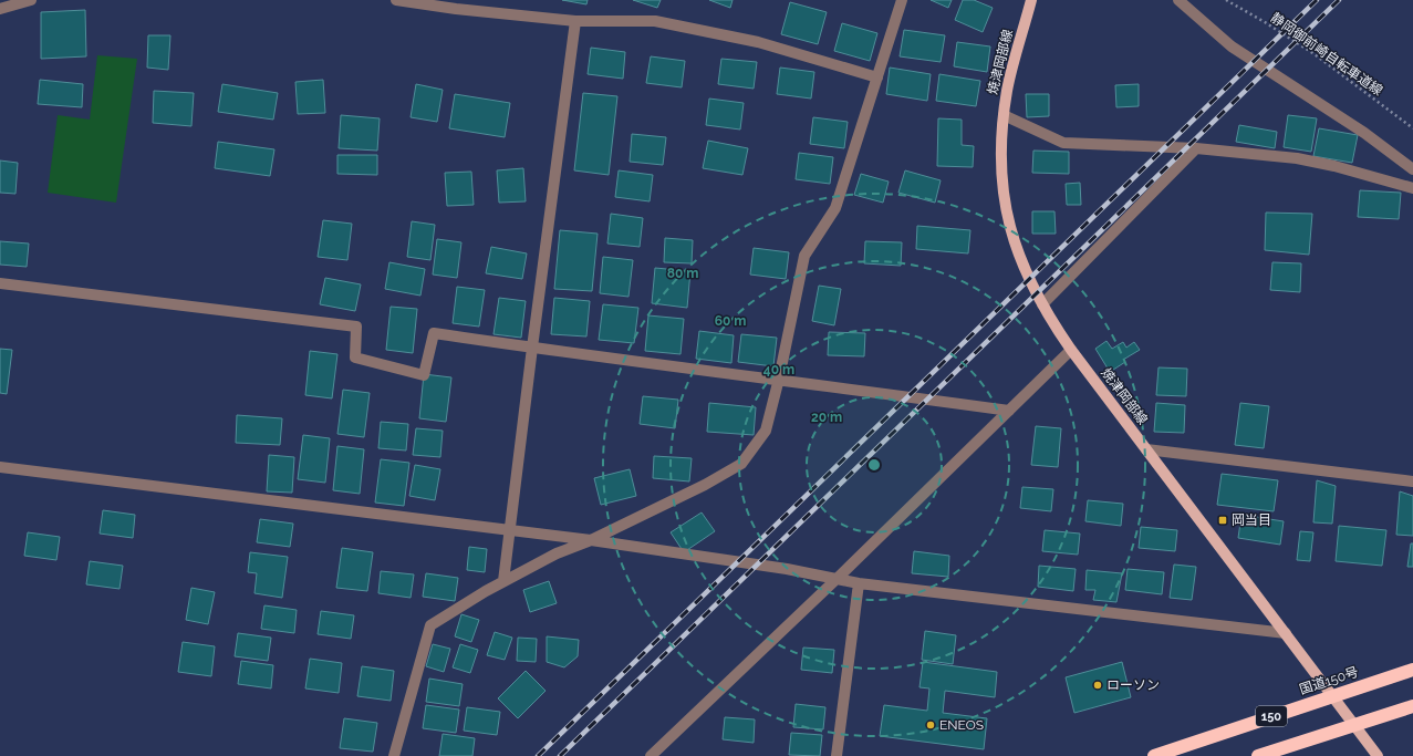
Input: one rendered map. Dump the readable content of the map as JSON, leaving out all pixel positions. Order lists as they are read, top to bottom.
{
  "streets": {
    "highway": ["国道150号", "150"],
    "main road": ["焼津岡部線"],
    "path": ["静岡御前崎自転車道線"]
  },
  "crossings": [
    ["焼津岡部線", "国道150号"],
    ["焼津岡部線", "150"]
  ],
  "places": {
    "transit": ["岡当目"],
    "other": ["ローソン", "ENEOS"]
  },
  "rings": [
    "80 m",
    "60 m",
    "40 m",
    "20 m"
  ]
}
